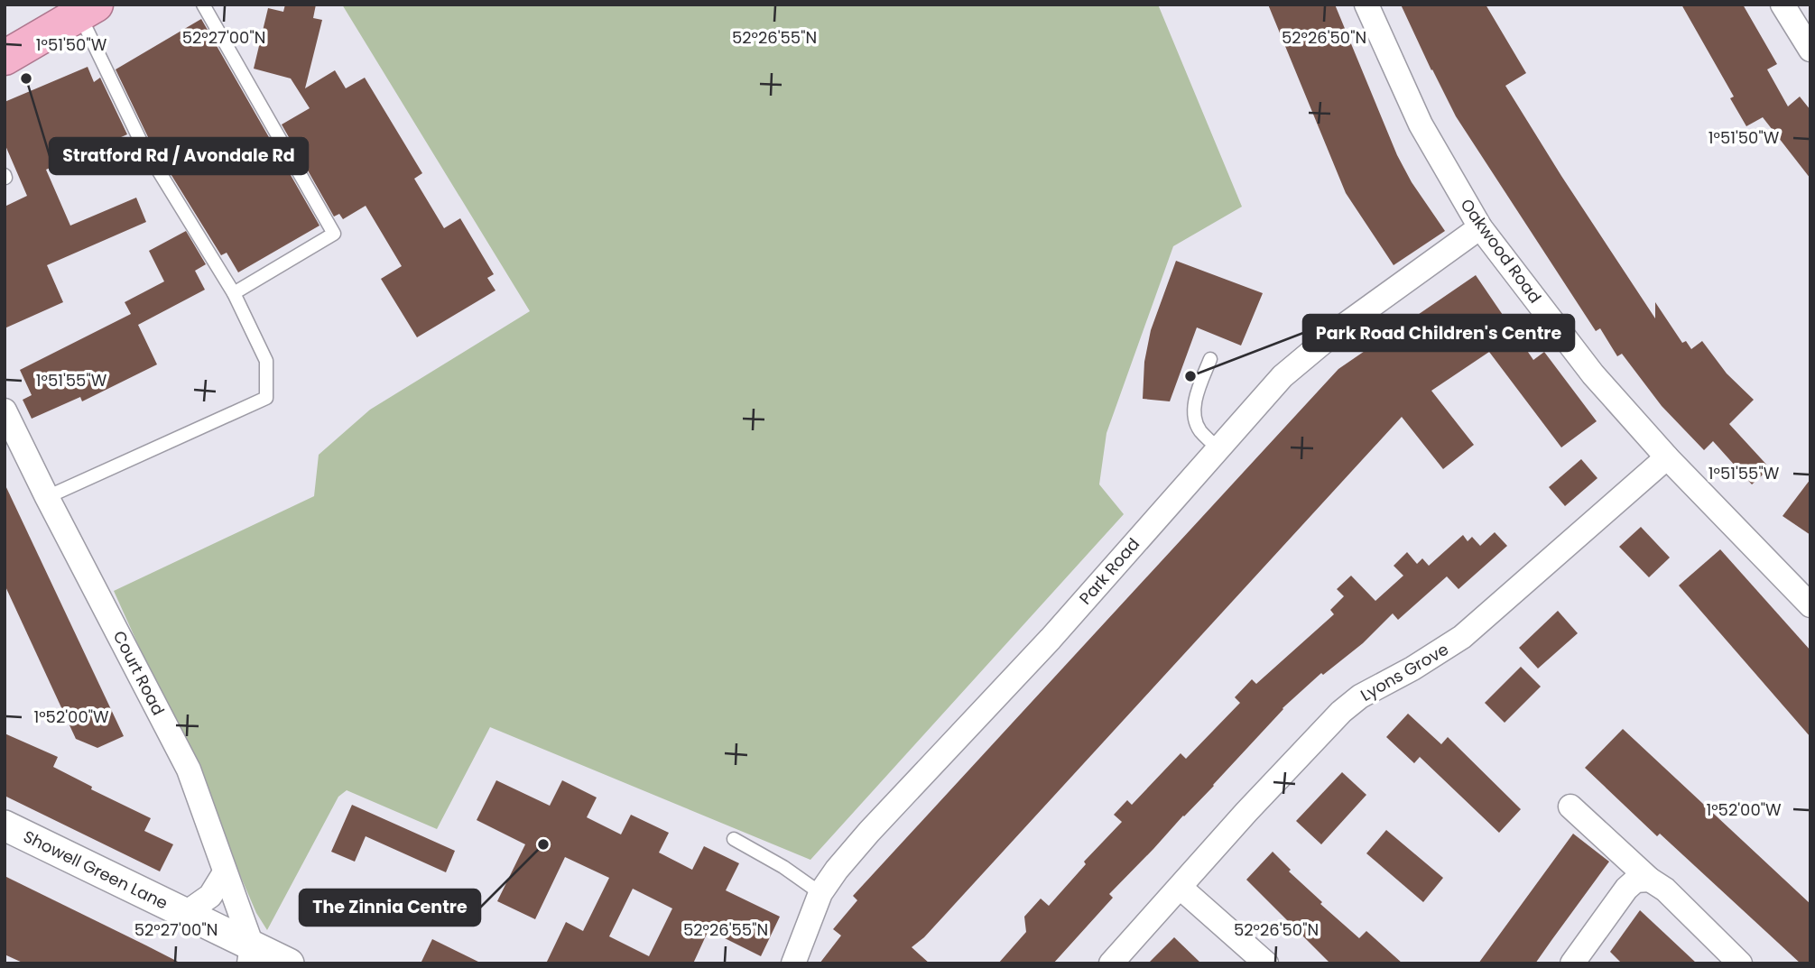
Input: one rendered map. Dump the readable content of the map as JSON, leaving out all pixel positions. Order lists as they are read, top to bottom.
{
  "streets": {
    "street": [
      "Oakwood Road",
      "Park Road",
      "Lyons Grove",
      "Court Road",
      "Showell Green Lane"
    ]
  },
  "crossings": [
    ["Oakwood Road", "Park Road"],
    ["Oakwood Road", "Lyons Grove"],
    ["Court Road", "Showell Green Lane"]
  ],
  "places": ["Stratford Rd / Avondale Rd", "Park Road Children's Centre", "The Zinnia Centre"],
  "coordinates": [
    "52°27'00\"N",
    "52°26'55\"N",
    "52°26'50\"N",
    "1°51'50\"W",
    "1°51'55\"W",
    "1°52'00\"W"
  ]
}
